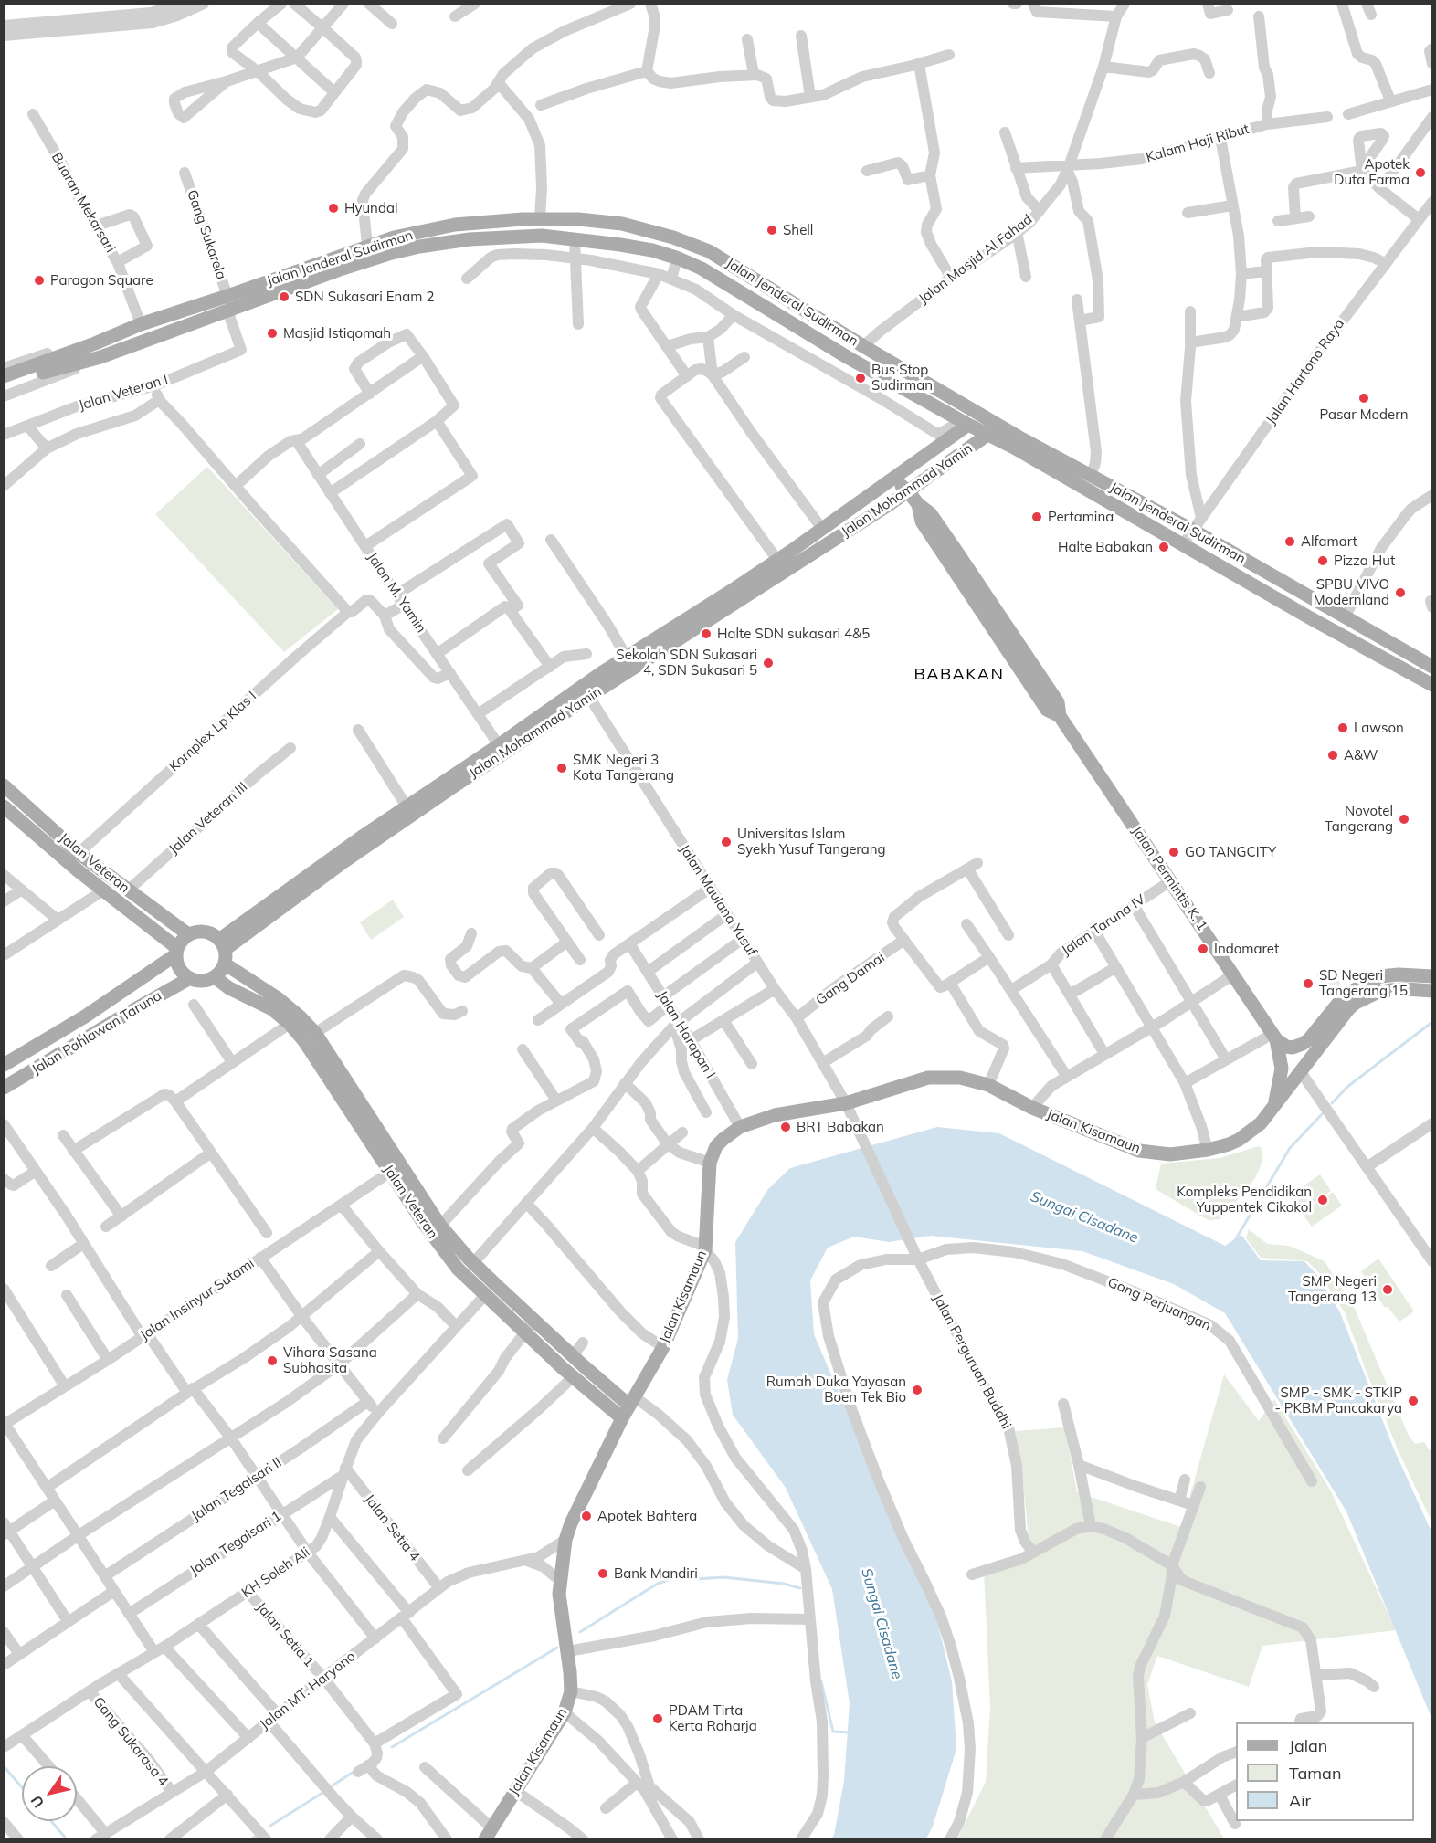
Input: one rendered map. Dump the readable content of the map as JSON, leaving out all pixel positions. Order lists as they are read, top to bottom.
{
  "streets": {
    "main road": [
      "Jalan Jenderal Sudirman",
      "Jalan Mohammad Yamin",
      "Jalan Veteran",
      "Jalan Permintis K. 1",
      "Jalan Pahlawan Taruna",
      "Jalan Kisamaun"
    ],
    "street": [
      "Kalam Haji Ribut",
      "Buaran Mekarsari",
      "Gang Sukarela",
      "Jalan Masjid Al Fahad",
      "Jalan Hartono Raya",
      "Jalan Veteran I",
      "Jalan M. Yamin",
      "Komplex Lp Klas I",
      "Jalan Veteran III",
      "Jalan Maulana Yusuf",
      "Jalan Taruna IV",
      "Gang Damai",
      "Jalan Harapan I",
      "Jalan Insinyur Sutami",
      "Gang Perjuangan",
      "Jalan Perguruan Buddhi",
      "Jalan Tegalsari II",
      "Jalan Setia 4",
      "Jalan Tegalsari 1",
      "KH Soleh Ali",
      "Jalan Setia 1",
      "Jalan MT. Haryono",
      "Gang Sukarasa 4"
    ]
  },
  "crossings": [
    ["Kalam Haji Ribut", "Jalan Masjid Al Fahad"],
    ["Buaran Mekarsari", "Jalan Jenderal Sudirman"],
    ["Gang Sukarela", "Jalan Jenderal Sudirman"],
    ["Gang Sukarela", "Jalan Veteran I"],
    ["Jalan Jenderal Sudirman", "Jalan Masjid Al Fahad"],
    ["Jalan Jenderal Sudirman", "Jalan Hartono Raya"],
    ["Jalan Jenderal Sudirman", "Jalan Mohammad Yamin"],
    ["Jalan Mohammad Yamin", "Jalan M. Yamin"],
    ["Jalan Mohammad Yamin", "Jalan Veteran"],
    ["Jalan Mohammad Yamin", "Jalan Permintis K. 1"],
    ["Jalan Mohammad Yamin", "Jalan Maulana Yusuf"],
    ["Jalan Mohammad Yamin", "Jalan Pahlawan Taruna"],
    ["Komplex Lp Klas I", "Jalan Veteran"],
    ["Jalan Veteran III", "Jalan Veteran"],
    ["Jalan Veteran", "Jalan Pahlawan Taruna"],
    ["Jalan Veteran", "Jalan Kisamaun"],
    ["Jalan Veteran", "Jalan Insinyur Sutami"],
    ["Jalan Veteran", "KH Soleh Ali"],
    ["Jalan Permintis K. 1", "Jalan Taruna IV"],
    ["Jalan Permintis K. 1", "Jalan Kisamaun"],
    ["Jalan Maulana Yusuf", "Gang Damai"],
    ["Jalan Maulana Yusuf", "Jalan Kisamaun"],
    ["Jalan Maulana Yusuf", "Jalan Perguruan Buddhi"],
    ["Jalan Harapan I", "Jalan Kisamaun"],
    ["Jalan Kisamaun", "Jalan Perguruan Buddhi"],
    ["Jalan Kisamaun", "Jalan MT. Haryono"],
    ["Gang Perjuangan", "Jalan Perguruan Buddhi"],
    ["Jalan Setia 4", "Jalan Tegalsari 1"],
    ["Jalan Setia 4", "KH Soleh Ali"],
    ["Jalan Setia 4", "Jalan MT. Haryono"],
    ["Jalan Tegalsari 1", "KH Soleh Ali"],
    ["KH Soleh Ali", "Jalan Setia 1"],
    ["KH Soleh Ali", "Gang Sukarasa 4"],
    ["Jalan Setia 1", "Jalan MT. Haryono"],
    ["Jalan MT. Haryono", "Gang Sukarasa 4"]
  ],
  "districts": ["BABAKAN"],
  "water": ["Sungai Cisadane"],
  "places": [
    "Apotek Duta Farma",
    "Hyundai",
    "Shell",
    "Paragon Square",
    "SDN Sukasari Enam 2",
    "Masjid Istiqomah",
    "Bus Stop Sudirman",
    "Pasar Modern",
    "Pertamina",
    "Alfamart",
    "Halte Babakan",
    "Pizza Hut",
    "SPBU VIVO Modernland",
    "Halte SDN sukasari 4&5",
    "Sekolah SDN Sukasari 4, SDN Sukasari 5",
    "Lawson",
    "A&W",
    "SMK Negeri 3 Kota Tangerang",
    "Novotel Tangerang",
    "Universitas Islam Syekh Yusuf Tangerang",
    "GO TANGCITY",
    "Indomaret",
    "SD Negeri Tangerang 15",
    "BRT Babakan",
    "Kompleks Pendidikan Yuppentek Cikokol",
    "SMP Negeri Tangerang 13",
    "Vihara Sasana Subhasita",
    "Rumah Duka Yayasan Boen Tek Bio",
    "SMP - SMK - STKIP - PKBM Pancakarya",
    "Apotek Bahtera",
    "Bank Mandiri",
    "PDAM Tirta Kerta Raharja"
  ],
  "legend": ["Jalan", "Taman", "Air"],
  "north": "bottom left"
}
